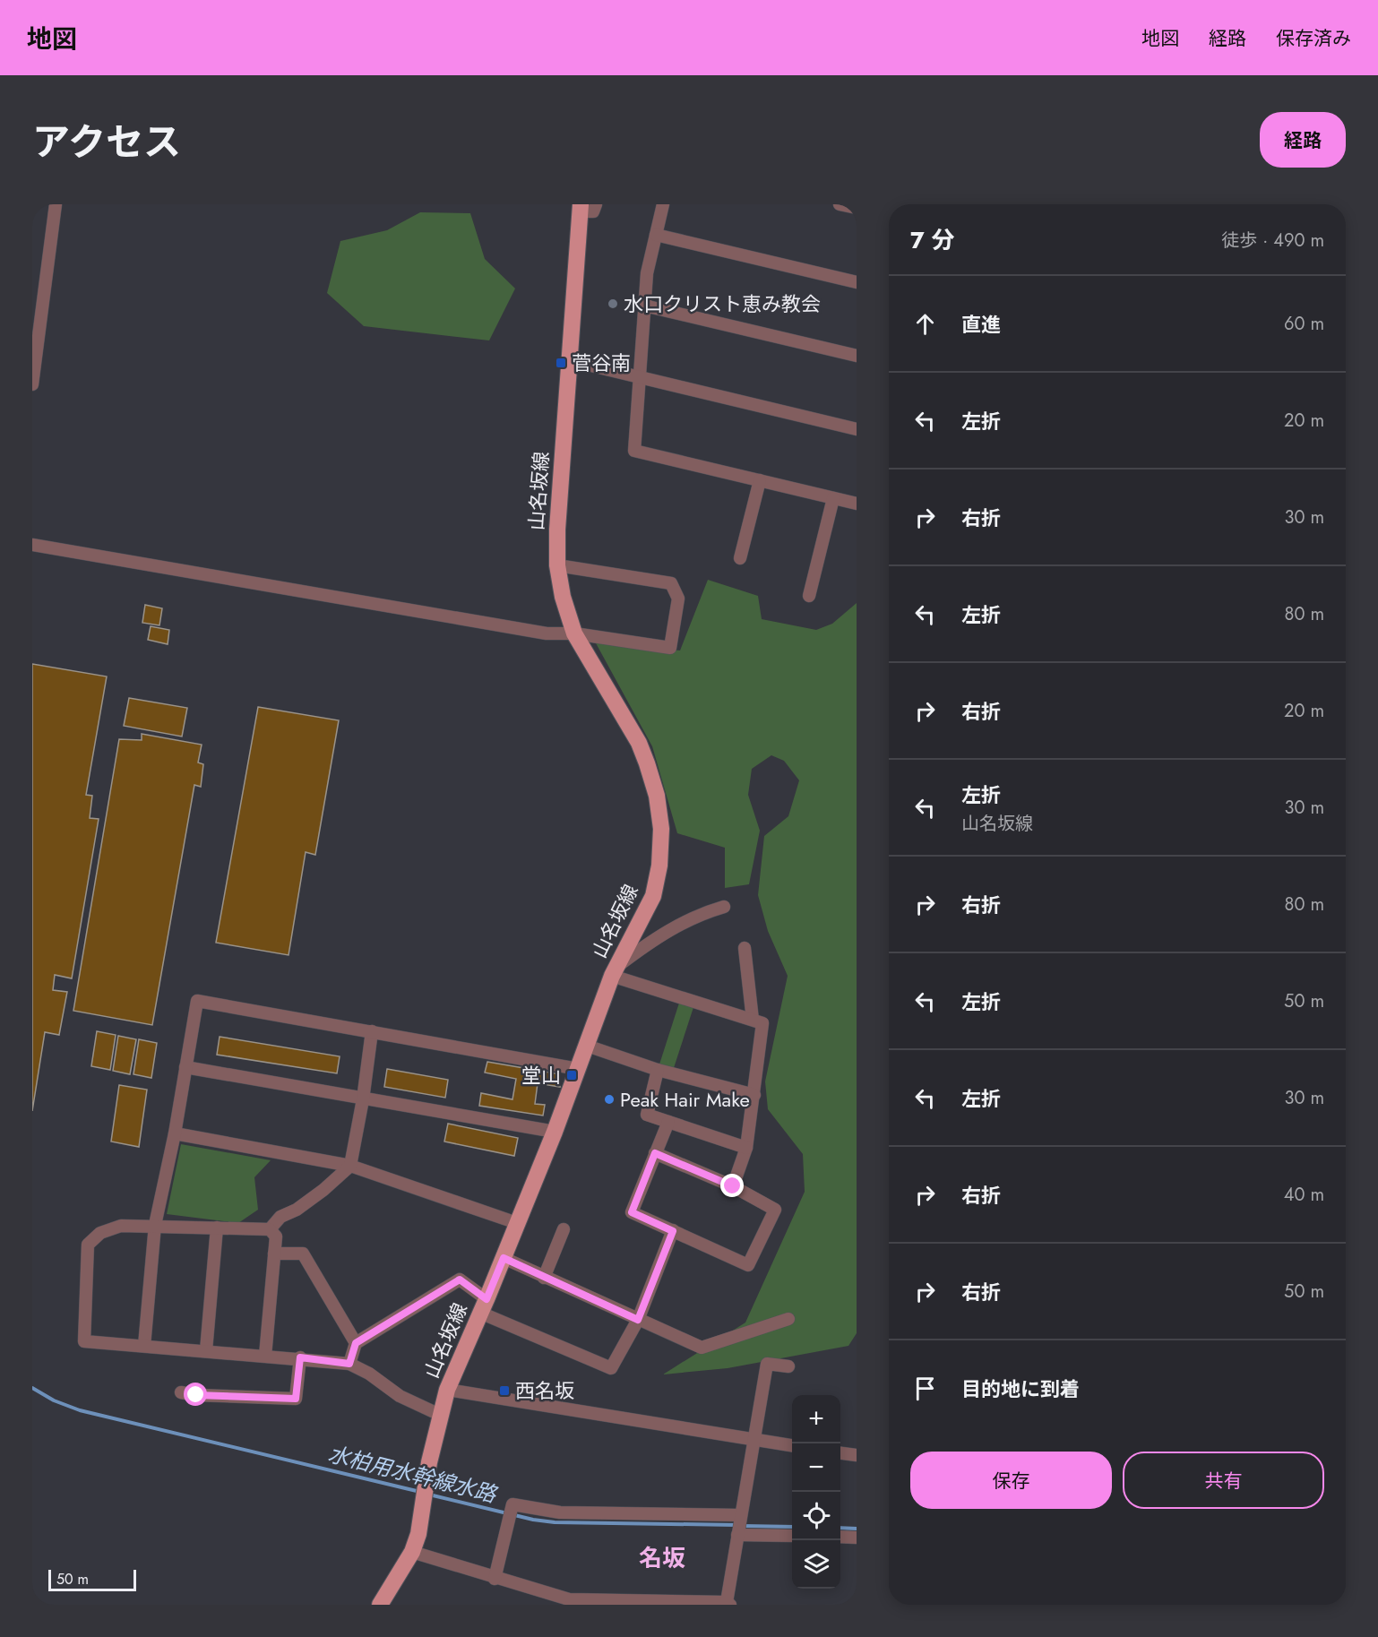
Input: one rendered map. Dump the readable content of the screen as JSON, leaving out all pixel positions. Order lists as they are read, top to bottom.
{
  "streets": {
    "main road": ["山名坂線"]
  },
  "districts": ["名坂"],
  "water": ["水柏用水幹線水路"],
  "places": {
    "other": ["水口クリスト恵み教会", "Peak Hair Make"],
    "transit": ["菅谷南", "堂山", "西名坂"]
  },
  "scale_bar": "50 m",
  "page": {
    "header": "地図",
    "nav": ["地図", "経路", "保存済み"],
    "title": "アクセス",
    "buttons": [
      "経路",
      ["保存", "共有"]
    ],
    "heading": ["7 分", "徒歩 · 490 m"],
    "list": [
      ["直進", "60 m"],
      ["左折", "20 m"],
      ["右折", "30 m"],
      ["左折", "80 m"],
      ["右折", "20 m"],
      ["左折", "山名坂線", "30 m"],
      ["右折", "80 m"],
      ["左折", "50 m"],
      ["左折", "30 m"],
      ["右折", "40 m"],
      ["右折", "50 m"],
      "目的地に到着"
    ],
    "map_buttons": ["+", "−"],
    "scale": "50 m"
  }
}
